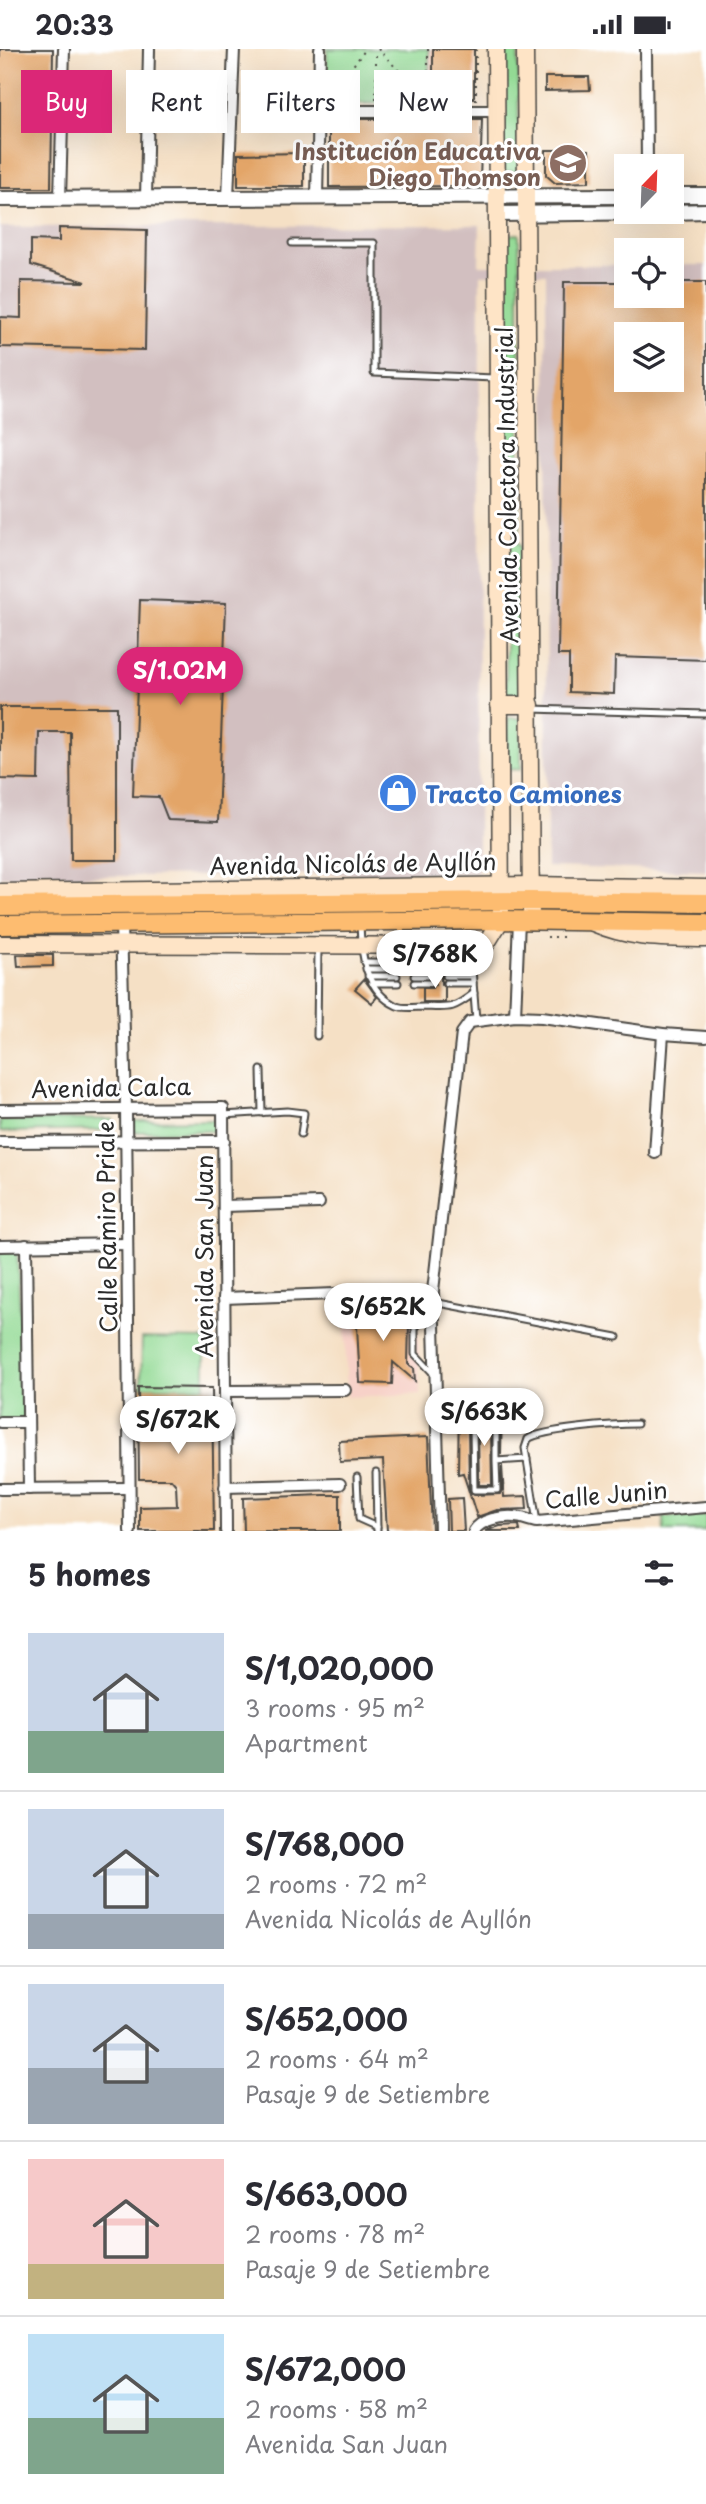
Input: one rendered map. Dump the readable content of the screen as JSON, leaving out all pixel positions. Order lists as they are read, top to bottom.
{
  "streets": {
    "main road": ["Avenida Colectora Industrial", "Avenida Nicolás de Ayllón"],
    "street": [
      "Avenida Calca",
      "Calle Ramiro Priale",
      "Avenida San Juan",
      "Calle Junin"
    ]
  },
  "crossings": [
    ["Avenida Colectora Industrial", "Avenida Nicolás de Ayllón"],
    ["Avenida Calca", "Calle Ramiro Priale"],
    ["Avenida Calca", "Avenida San Juan"]
  ],
  "places": {
    "school or university": ["Institución Educativa Diego Thomson"],
    "shop": ["Tracto Camiones"]
  },
  "north": "top right",
  "page": {
    "status": "20:33",
    "chip": [
      "Buy",
      "Rent",
      "Filters",
      "New"
    ],
    "price": [
      "S/1.02M",
      "S/768K",
      "S/652K",
      "S/663K",
      "S/672K"
    ],
    "heading": "5 homes",
    "list": [
      {
        "name": "S/1,020,000",
        "note": "3 rooms · 95 m² · Apartment"
      },
      {
        "name": "S/768,000",
        "note": "2 rooms · 72 m² · Avenida Nicolás de Ayllón"
      },
      {
        "name": "S/652,000",
        "note": "2 rooms · 64 m² · Pasaje 9 de Setiembre"
      },
      {
        "name": "S/663,000",
        "note": "2 rooms · 78 m² · Pasaje 9 de Setiembre"
      },
      {
        "name": "S/672,000",
        "note": "2 rooms · 58 m² · Avenida San Juan"
      }
    ]
  }
}
